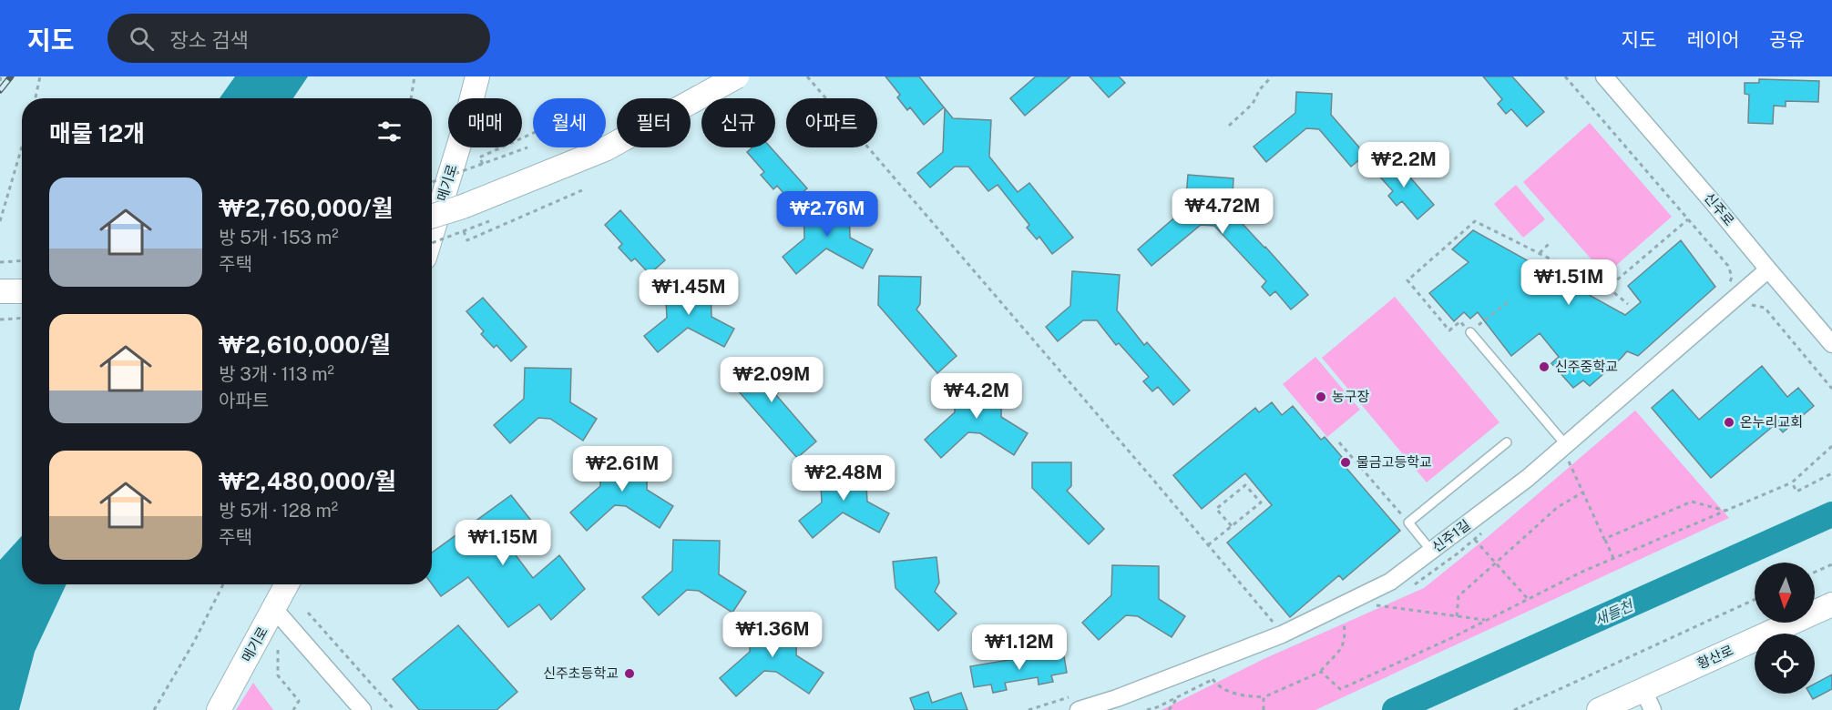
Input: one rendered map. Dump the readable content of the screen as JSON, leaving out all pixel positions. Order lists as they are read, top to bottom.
{
  "streets": {
    "street": [
      "메기로",
      "신주로",
      "신주1길",
      "황산로"
    ]
  },
  "crossings": [
    ["신주로", "신주1길"]
  ],
  "water": ["새들천"],
  "places": [
    "신주중학교",
    "농구장",
    "온누리교회",
    "물금고등학교",
    "신주초등학교"
  ],
  "north": "bottom",
  "page": {
    "header": "지도",
    "search": "장소 검색",
    "nav": ["지도", "레이어", "공유"],
    "chip": [
      "매매",
      "월세",
      "필터",
      "신규",
      "아파트"
    ],
    "heading": "매물 12개",
    "price": [
      "₩2.2M",
      "₩4.72M",
      "₩2.76M",
      "₩1.51M",
      "₩1.45M",
      "₩2.09M",
      "₩4.2M",
      "₩2.61M",
      "₩2.48M",
      "₩1.15M",
      "₩1.36M",
      "₩1.12M"
    ],
    "list": [
      {
        "name": "₩2,760,000/월",
        "note": "방 5개 · 153 m² · 주택"
      },
      {
        "name": "₩2,610,000/월",
        "note": "방 3개 · 113 m² · 아파트"
      },
      {
        "name": "₩2,480,000/월",
        "note": "방 5개 · 128 m² · 주택"
      }
    ]
  }
}
